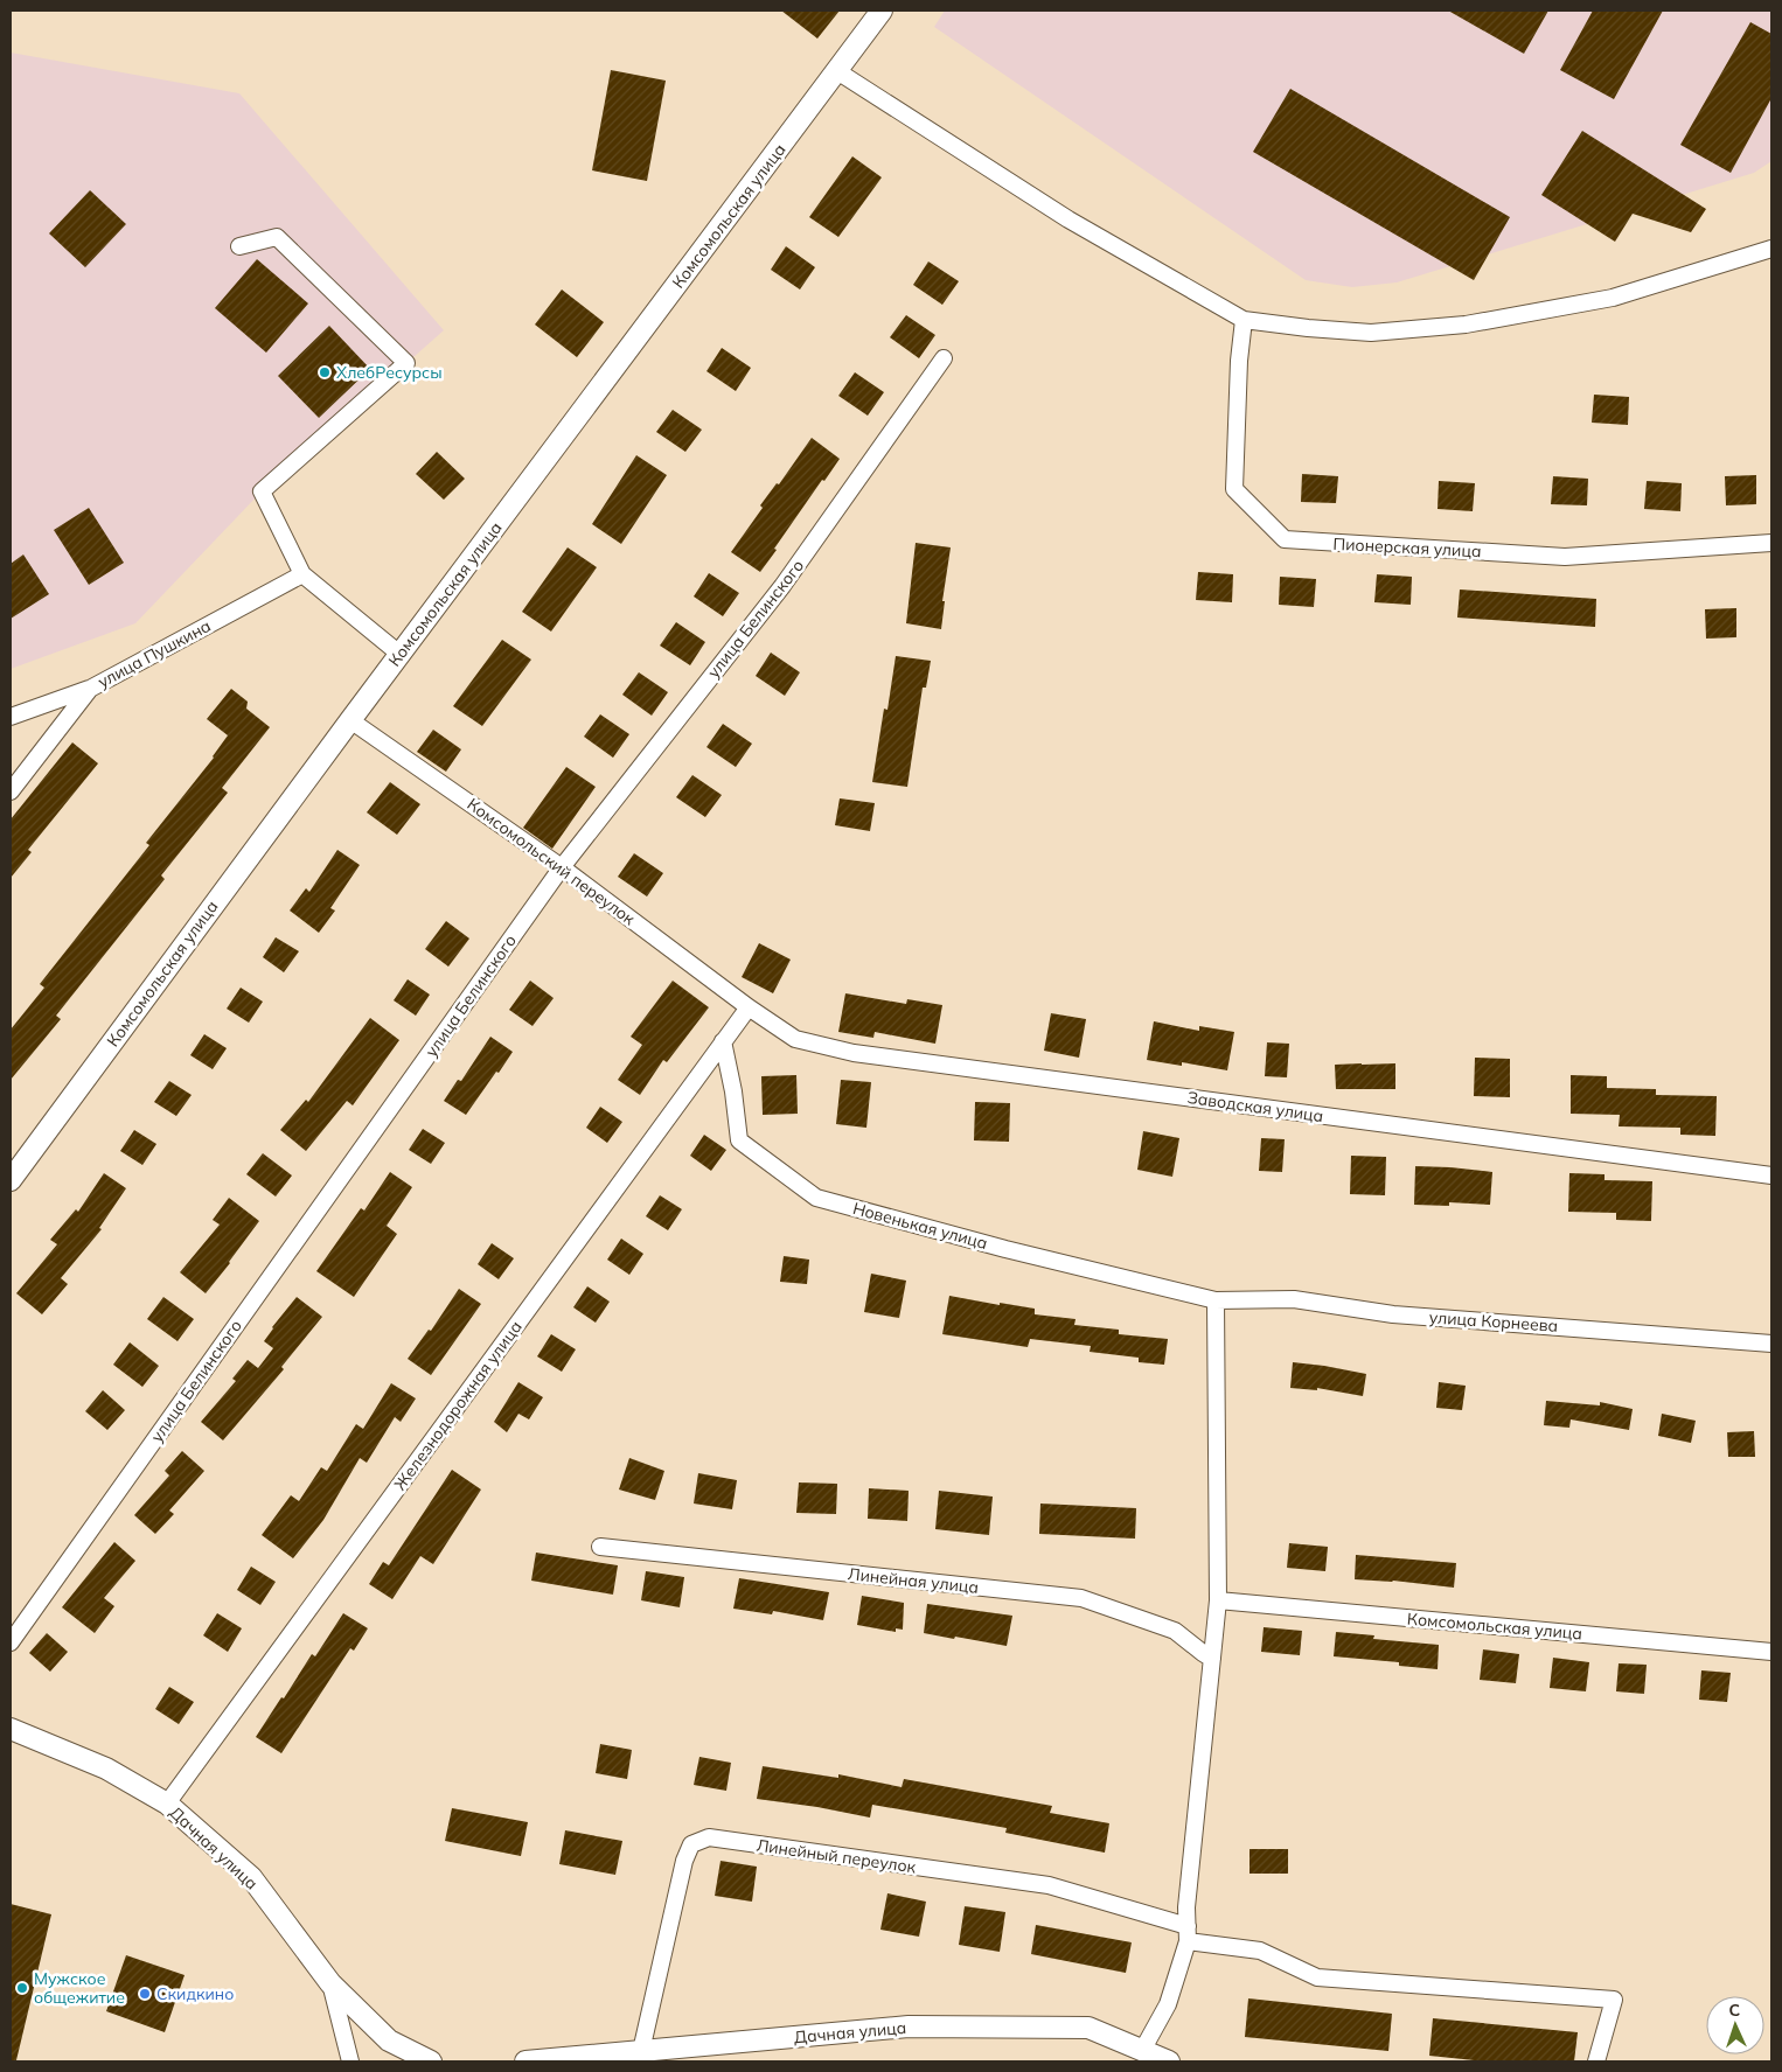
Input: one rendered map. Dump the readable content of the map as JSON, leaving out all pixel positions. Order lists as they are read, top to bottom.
{
  "streets": {
    "street": [
      "Комсомольская улица",
      "Пионерская улица",
      "улица Белинского",
      "улица Пушкина",
      "Комсомольский переулок",
      "Заводская улица",
      "Новенькая улица",
      "улица Корнеева",
      "Железнодорожная улица",
      "Линейная улица",
      "Дачная улица",
      "Линейный переулок"
    ]
  },
  "crossings": [
    ["Комсомольская улица", "Комсомольский переулок"],
    ["улица Белинского", "Комсомольский переулок"],
    ["Комсомольский переулок", "Заводская улица"],
    ["Комсомольский переулок", "Железнодорожная улица"],
    ["Заводская улица", "Железнодорожная улица"],
    ["Новенькая улица", "улица Корнеева"],
    ["Новенькая улица", "Железнодорожная улица"],
    ["Железнодорожная улица", "Дачная улица"],
    ["Дачная улица", "Линейный переулок"]
  ],
  "places": ["ХлебРесурсы", "Мужское общежитие", "Скидкино"],
  "north": "top"
}
